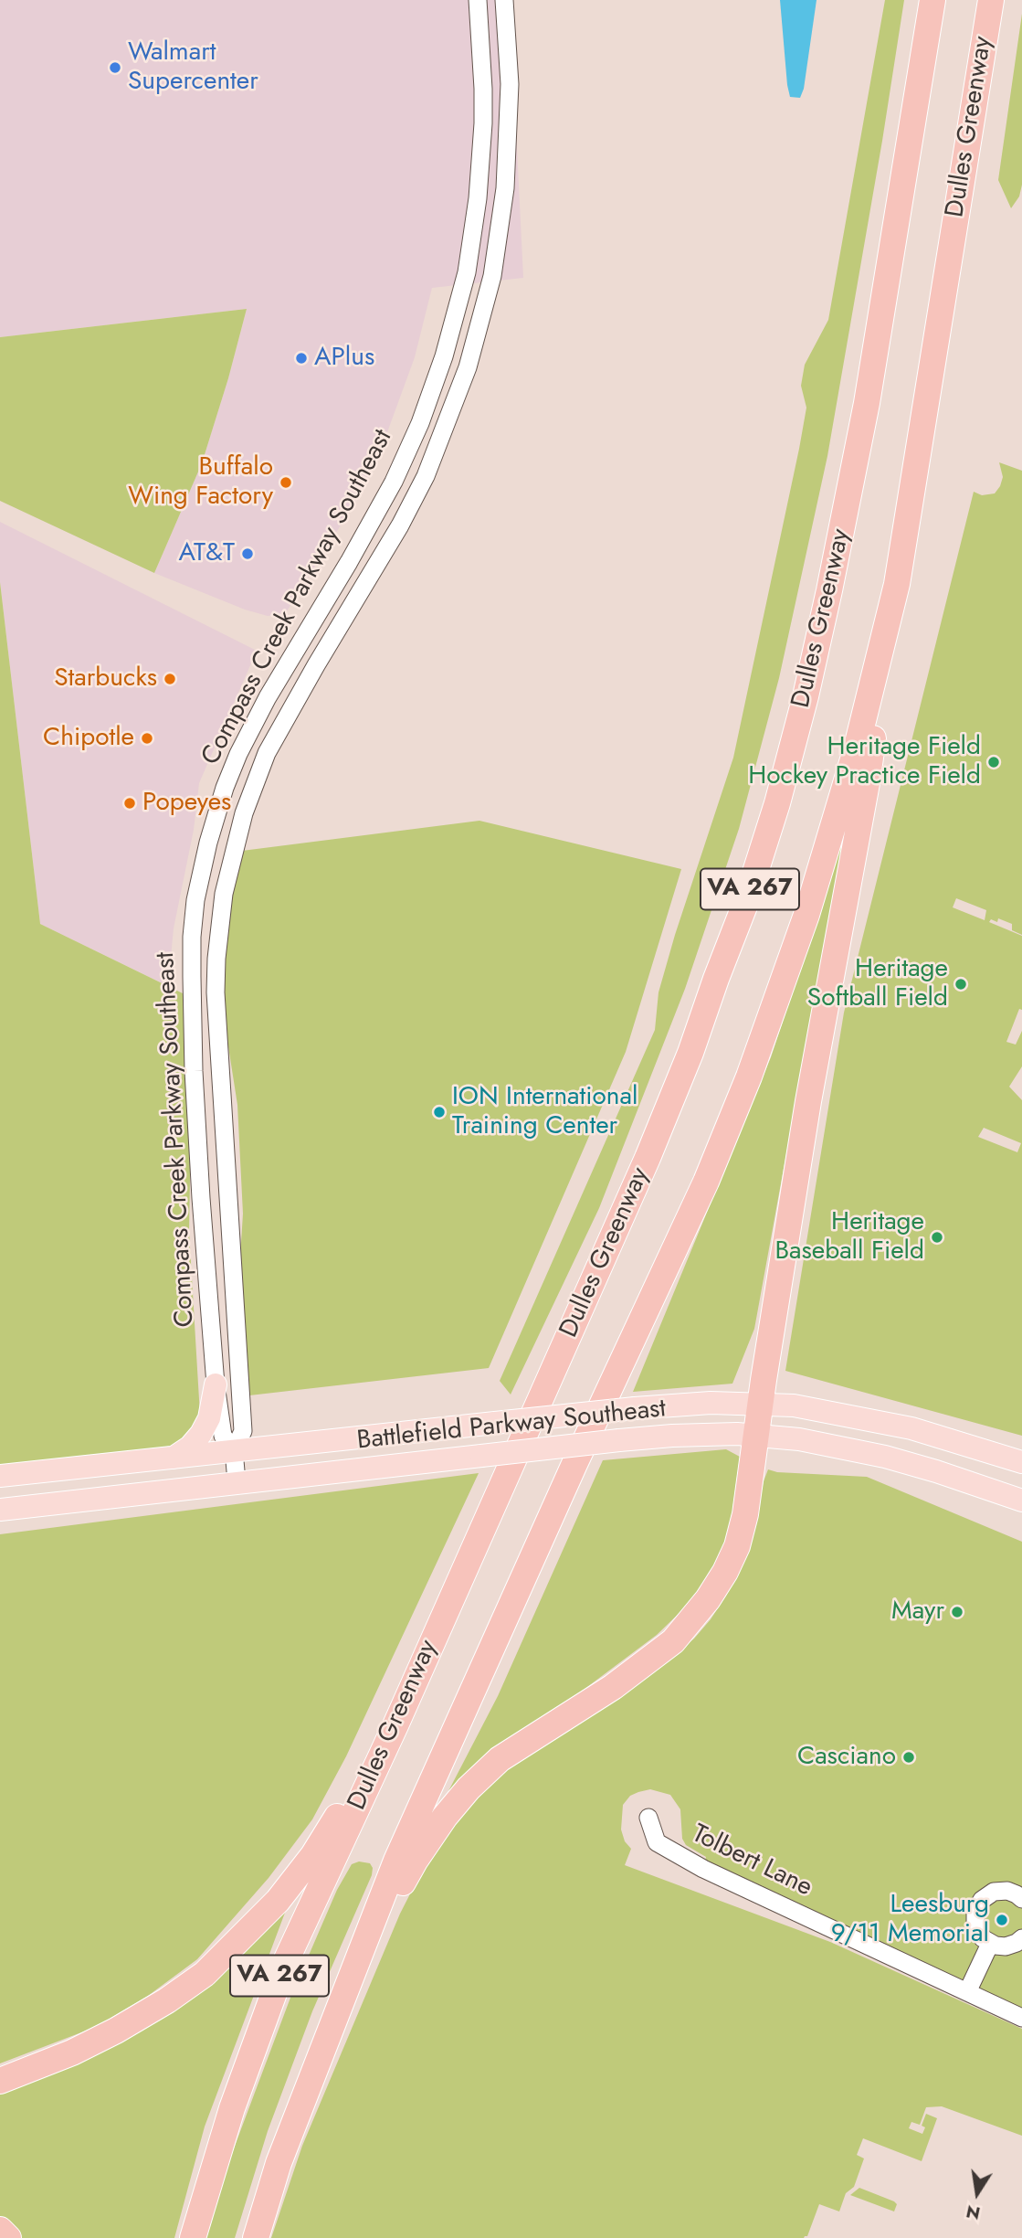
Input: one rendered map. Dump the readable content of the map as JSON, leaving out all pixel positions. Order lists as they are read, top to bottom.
{
  "streets": {
    "highway": ["Dulles Greenway", "VA 267"],
    "main road": ["Battlefield Parkway Southeast"],
    "street": ["Compass Creek Parkway Southeast", "Tolbert Lane"]
  },
  "crossings": [
    ["Compass Creek Parkway Southeast", "Battlefield Parkway Southeast"]
  ],
  "places": [
    "Walmart Supercenter",
    "APlus",
    "Buffalo Wing Factory",
    "AT&T",
    "Starbucks",
    "Chipotle",
    "Heritage Field Hockey Practice Field",
    "Popeyes",
    "Heritage Softball Field",
    "ION International Training Center",
    "Heritage Baseball Field",
    "Mayr",
    "Casciano",
    "Leesburg 9/11 Memorial"
  ],
  "north": "bottom"
}
